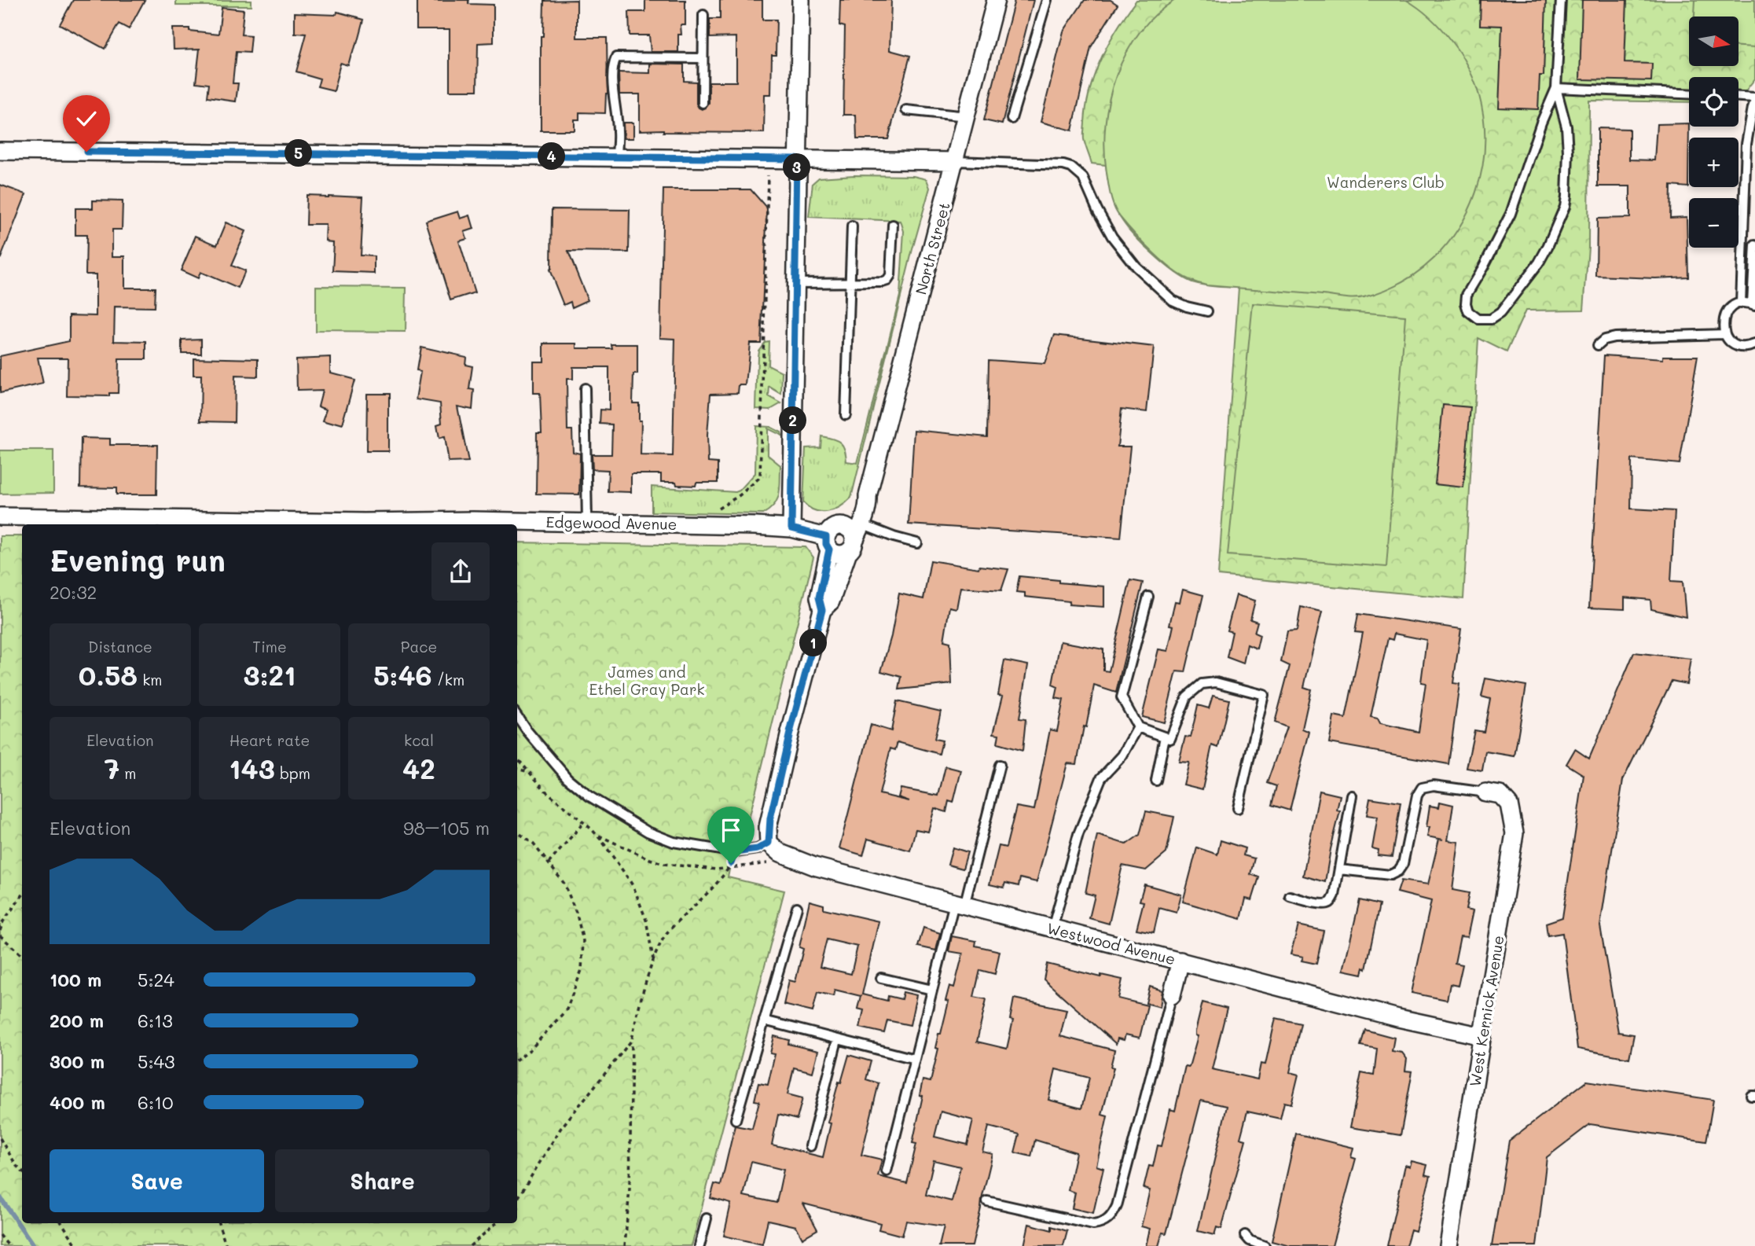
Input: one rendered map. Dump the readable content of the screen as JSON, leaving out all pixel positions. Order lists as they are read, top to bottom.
{
  "streets": {
    "street": [
      "North Street",
      "Edgewood Avenue",
      "Westwood Avenue",
      "West Kernick Avenue"
    ]
  },
  "crossings": [
    ["North Street", "Edgewood Avenue"],
    ["Westwood Avenue", "West Kernick Avenue"]
  ],
  "parks": ["Wanderers Club", "James and Ethel Gray Park"],
  "north": "right",
  "page": {
    "map_buttons": ["+", "−"],
    "pins": [
      "5",
      "4",
      "3",
      "2",
      "1"
    ],
    "heading": ["Evening run", "20:32"],
    "stats": [
      ["Distance", "0.58 km"],
      ["Time", "3:21"],
      ["Pace", "5:46 /km"],
      ["Elevation", "7 m"],
      ["Heart rate", "143 bpm"],
      ["kcal", "42"]
    ],
    "chart": ["Elevation", "98–105 m"],
    "list": [
      {
        "name": "100 m",
        "note": "5:24"
      },
      {
        "name": "200 m",
        "note": "6:13"
      },
      {
        "name": "300 m",
        "note": "5:43"
      },
      {
        "name": "400 m",
        "note": "6:10"
      }
    ],
    "buttons": ["Save", "Share"]
  }
}
